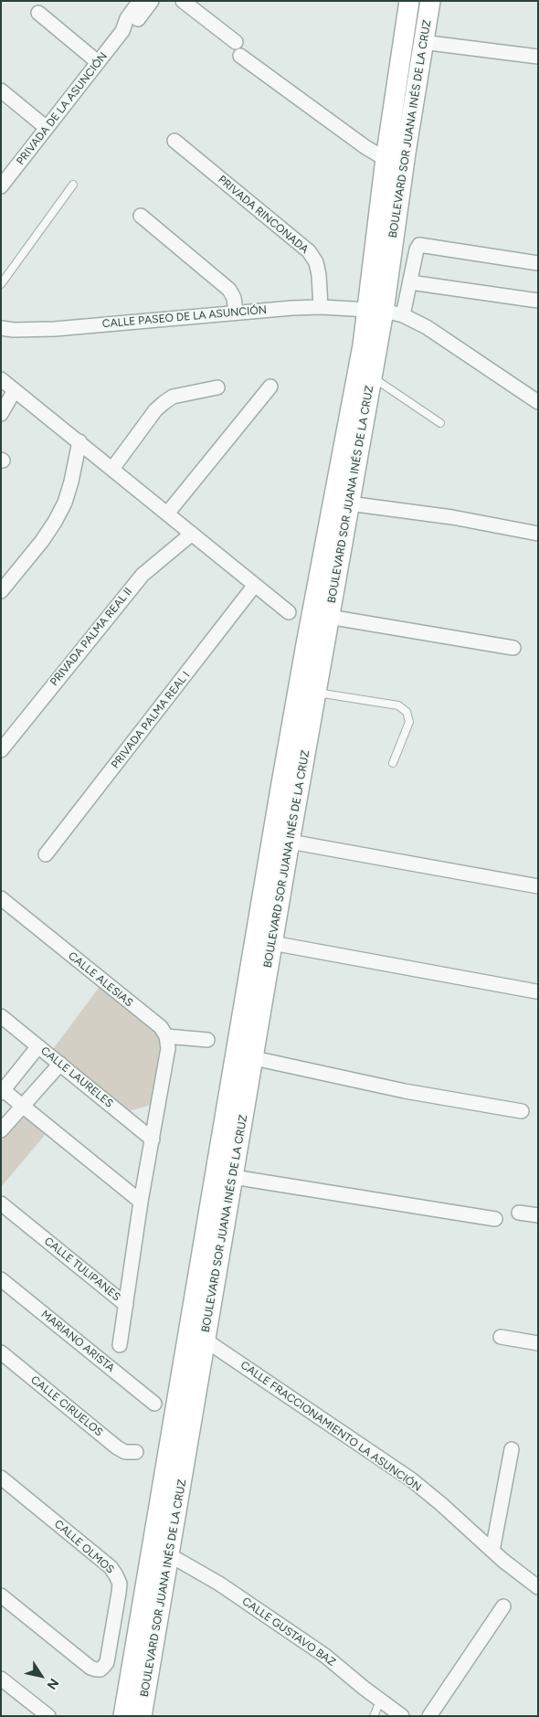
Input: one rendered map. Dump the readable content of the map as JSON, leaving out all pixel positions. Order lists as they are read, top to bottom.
{
  "streets": {
    "main road": ["BOULEVARD SOR JUANA INÉS DE LA CRUZ"],
    "street": [
      "PRIVADA DE LA ASUNCIÓN",
      "PRIVADA RINCONADA",
      "CALLE PASEO DE LA ASUNCIÓN",
      "PRIVADA PALMA REAL II",
      "PRIVADA PALMA REAL I",
      "CALLE ALESIAS",
      "CALLE LAURELES",
      "CALLE TULIPANES",
      "MARIANO ARISTA",
      "CALLE CIRUELOS",
      "CALLE FRACCIONAMIENTO LA ASUNCIÓN",
      "CALLE OLMOS",
      "CALLE GUSTAVO BAZ"
    ]
  },
  "crossings": [
    ["BOULEVARD SOR JUANA INÉS DE LA CRUZ", "CALLE PASEO DE LA ASUNCIÓN"],
    ["BOULEVARD SOR JUANA INÉS DE LA CRUZ", "CALLE FRACCIONAMIENTO LA ASUNCIÓN"],
    ["BOULEVARD SOR JUANA INÉS DE LA CRUZ", "CALLE GUSTAVO BAZ"],
    ["PRIVADA RINCONADA", "CALLE PASEO DE LA ASUNCIÓN"],
    ["CALLE ALESIAS", "CALLE TULIPANES"],
    ["CALLE LAURELES", "CALLE TULIPANES"]
  ],
  "north": "bottom right"
}
